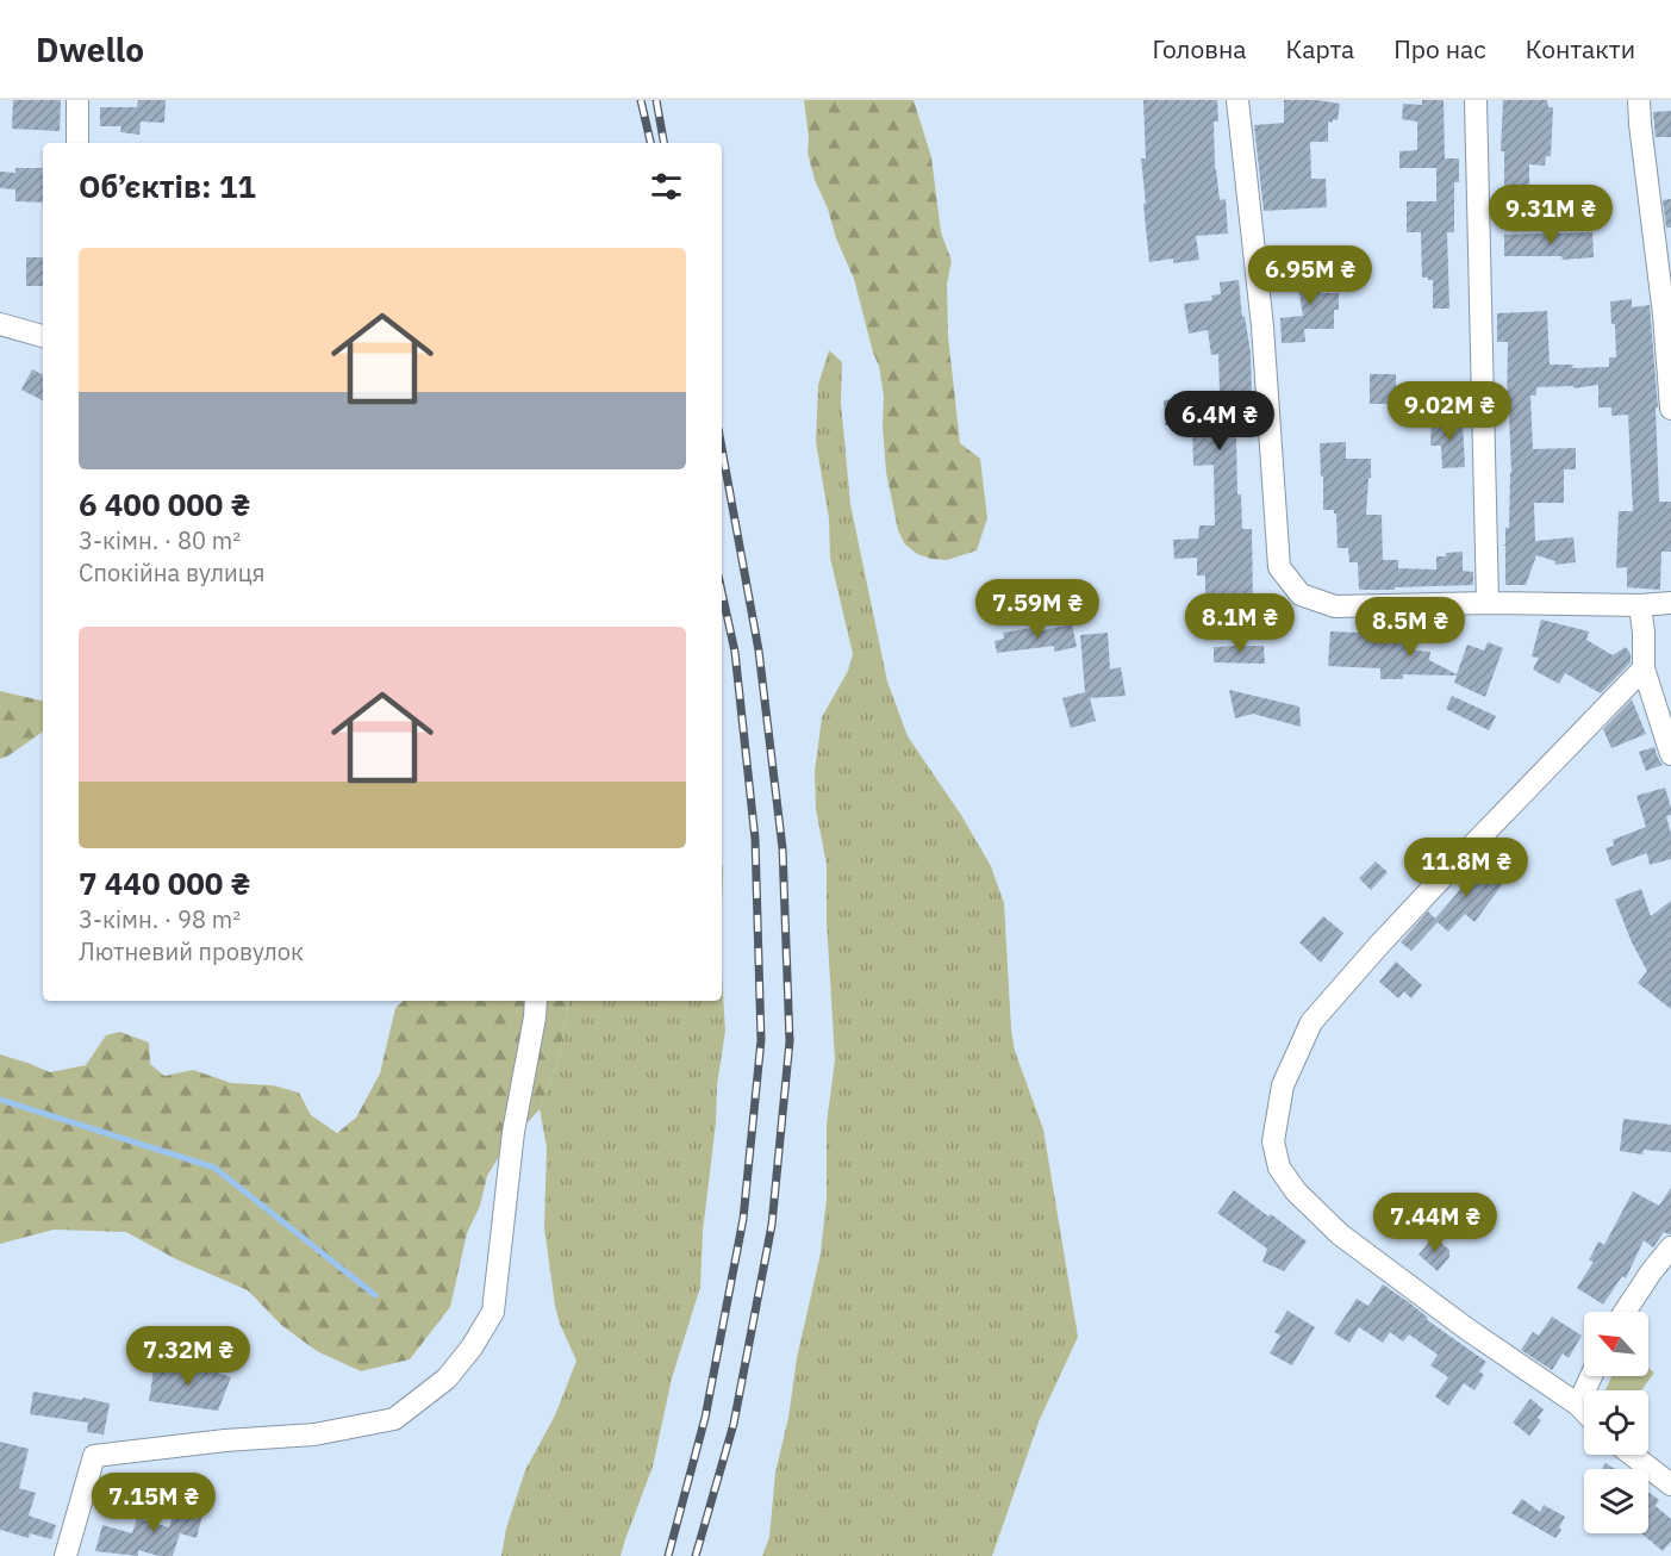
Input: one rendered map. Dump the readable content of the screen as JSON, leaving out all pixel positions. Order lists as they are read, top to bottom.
{
  "north": "top left",
  "page": {
    "header": "Dwello",
    "nav": [
      "Головна",
      "Карта",
      "Про нас",
      "Контакти"
    ],
    "heading": "Об’єктів: 11",
    "price": [
      "9.31M ₴",
      "6.95M ₴",
      "9.02M ₴",
      "6.4M ₴",
      "7.59M ₴",
      "8.1M ₴",
      "8.5M ₴",
      "11.8M ₴",
      "7.44M ₴",
      "7.32M ₴",
      "7.15M ₴"
    ],
    "list": [
      {
        "name": "6 400 000 ₴",
        "note": "3-кімн. · 80 m² · Спокійна вулиця"
      },
      {
        "name": "7 440 000 ₴",
        "note": "3-кімн. · 98 m² · Лютневий провулок"
      }
    ]
  }
}
